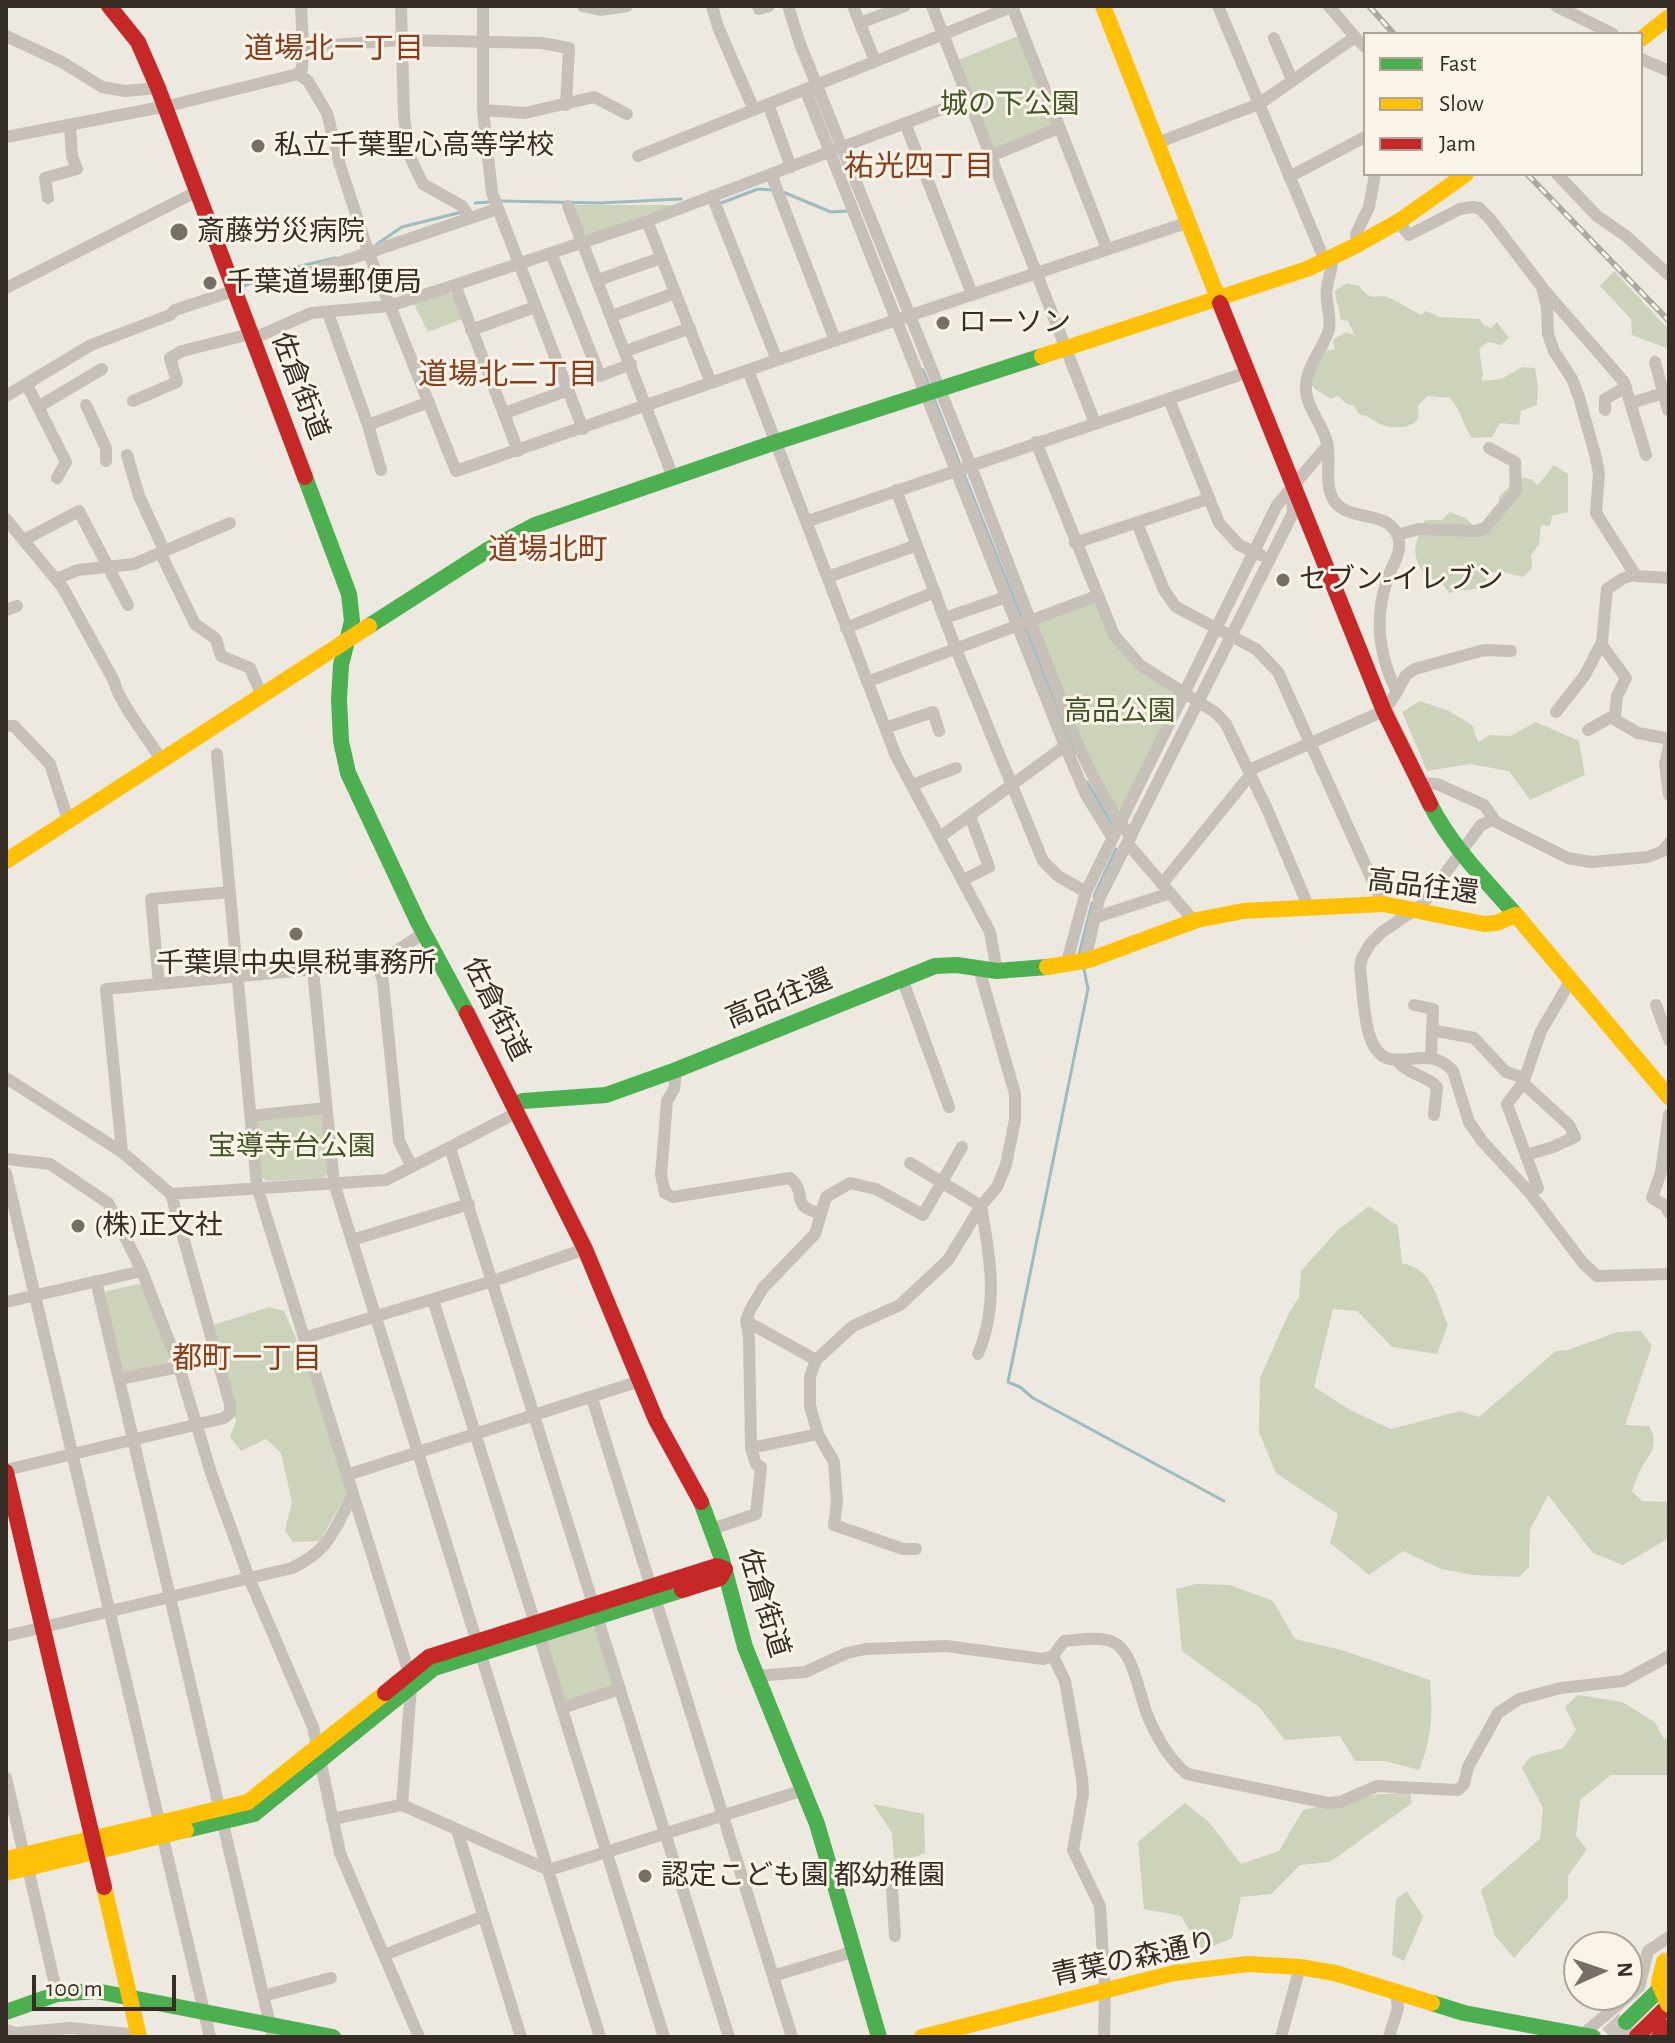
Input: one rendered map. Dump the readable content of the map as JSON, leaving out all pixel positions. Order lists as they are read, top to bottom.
{
  "streets": {
    "main road": ["佐倉街道", "高品往還", "青葉の森通り"]
  },
  "crossings": [
    ["佐倉街道", "高品往還"]
  ],
  "districts": [
    "道場北一丁目",
    "祐光四丁目",
    "道場北二丁目",
    "道場北町",
    "都町一丁目"
  ],
  "parks": ["城の下公園", "高品公園", "宝導寺台公園"],
  "places": [
    "私立千葉聖心高等学校",
    "斎藤労災病院",
    "千葉道場郵便局",
    "ローソン",
    "セブン-イレブン",
    "千葉県中央県税事務所",
    "(株)正文社",
    "認定こども園 都幼稚園"
  ],
  "legend": ["Fast", "Slow", "Jam"],
  "scale_bar": "100 m",
  "north": "right"
}
